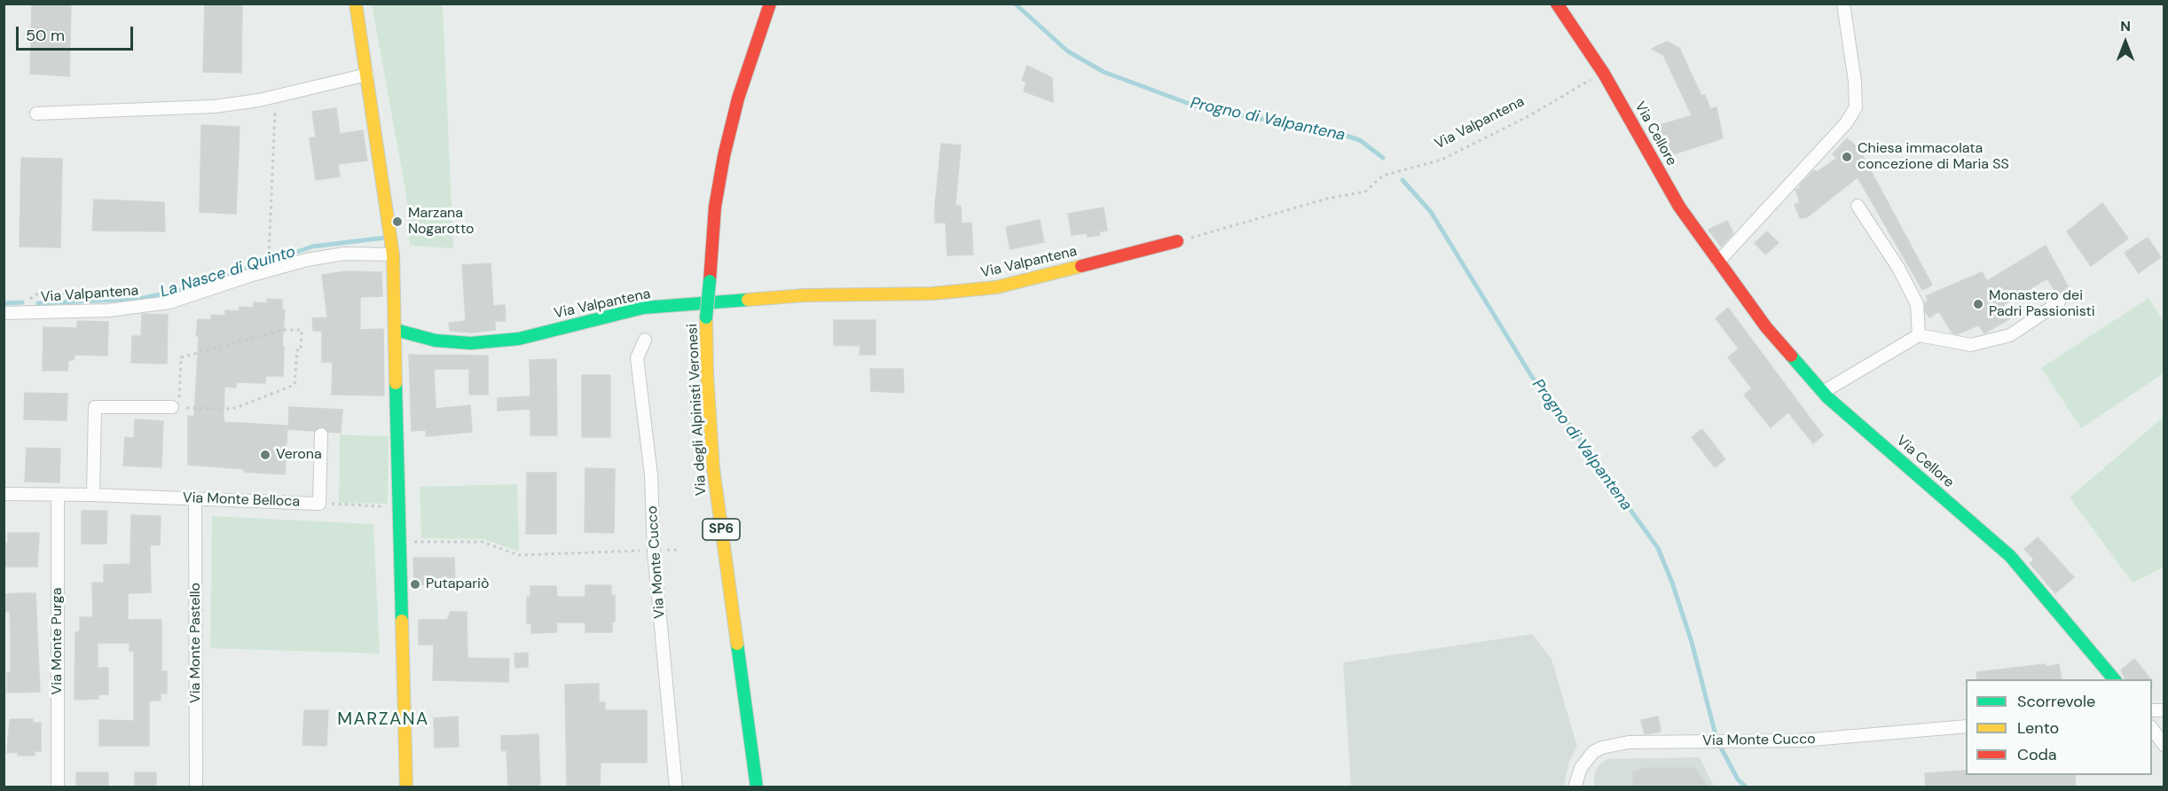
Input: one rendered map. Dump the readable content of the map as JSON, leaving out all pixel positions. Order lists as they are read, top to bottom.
{
  "streets": {
    "main road": [
      "Via Valpantena",
      "Via Cellore",
      "Via degli Alpinisti Veronesi",
      "SP6"
    ],
    "street": [
      "Via Monte Belloca",
      "Via Monte Cucco",
      "Via Monte Purga",
      "Via Monte Pastello"
    ]
  },
  "crossings": [
    ["Via Valpantena", "Via Cellore"],
    ["Via Monte Belloca", "Via Monte Purga"],
    ["Via Monte Belloca", "Via Monte Pastello"]
  ],
  "districts": ["MARZANA"],
  "water": ["Progno di Valpantena", "La Nasce di Quinto"],
  "places": [
    "Chiesa immacolata concezione di Maria SS",
    "Marzana Nogarotto",
    "Monastero dei Padri Passionisti",
    "Verona",
    "Putapariò"
  ],
  "legend": ["Scorrevole", "Lento", "Coda"],
  "scale_bar": "50 m",
  "north": "top"
}
